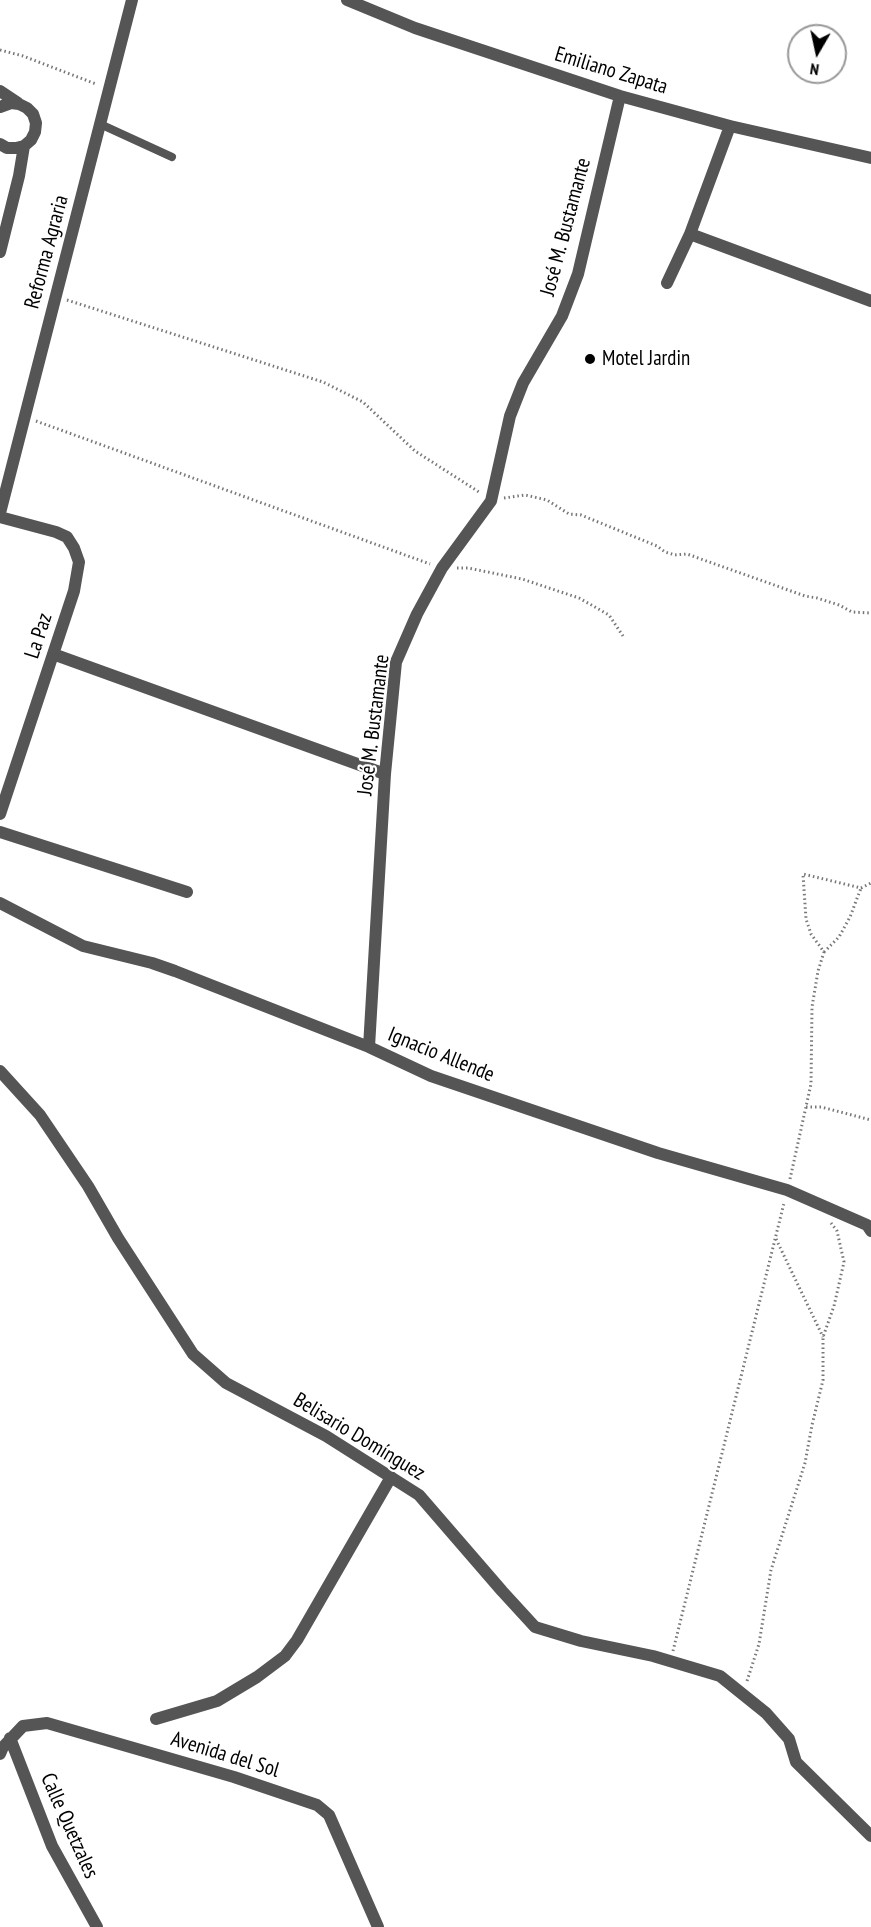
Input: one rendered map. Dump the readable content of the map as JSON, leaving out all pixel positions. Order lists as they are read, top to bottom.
{
  "streets": {
    "street": [
      "Emiliano Zapata",
      "José M. Bustamante",
      "Reforma Agraria",
      "La Paz",
      "Ignacio Allende",
      "Belisario Domínguez",
      "Avenida del Sol",
      "Calle Quetzales"
    ]
  },
  "crossings": [
    ["Emiliano Zapata", "José M. Bustamante"],
    ["José M. Bustamante", "Ignacio Allende"],
    ["Reforma Agraria", "La Paz"],
    ["Avenida del Sol", "Calle Quetzales"]
  ],
  "places": ["Motel Jardin"],
  "north": "bottom"
}
